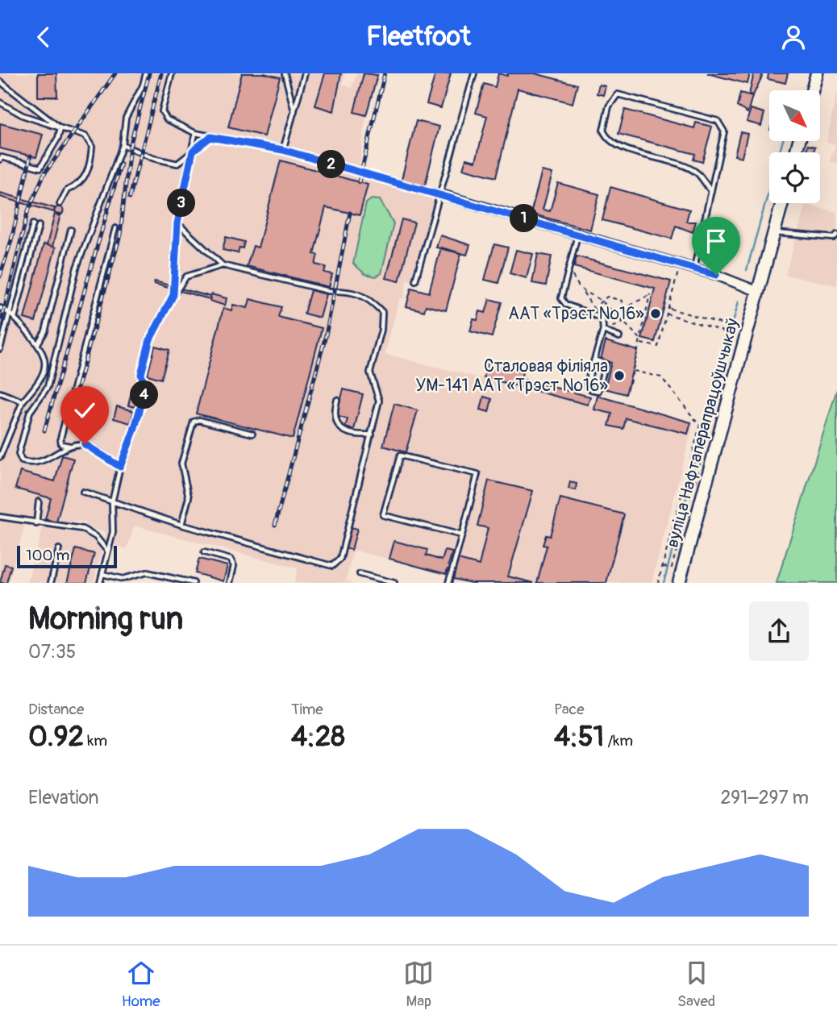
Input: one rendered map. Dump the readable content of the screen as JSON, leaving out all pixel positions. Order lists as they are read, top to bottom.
{
  "streets": {
    "main road": ["вуліца Нафтаперапрацоўшчыкаў"]
  },
  "places": ["ААТ «Трэст №16»", "Сталовая філіяла УМ-141 ААТ «Трэст №16»"],
  "scale_bar": "100 m",
  "north": "bottom right",
  "page": {
    "header": "Fleetfoot",
    "pins": [
      "2",
      "3",
      "1",
      "4"
    ],
    "scale": "100 m",
    "heading": ["Morning run", "07:35"],
    "stats": [
      ["Distance", "0.92 km"],
      ["Time", "4:28"],
      ["Pace", "4:51 /km"]
    ],
    "chart": ["Elevation", "291–297 m"],
    "tabs": ["Home", "Map", "Saved"]
  }
}
